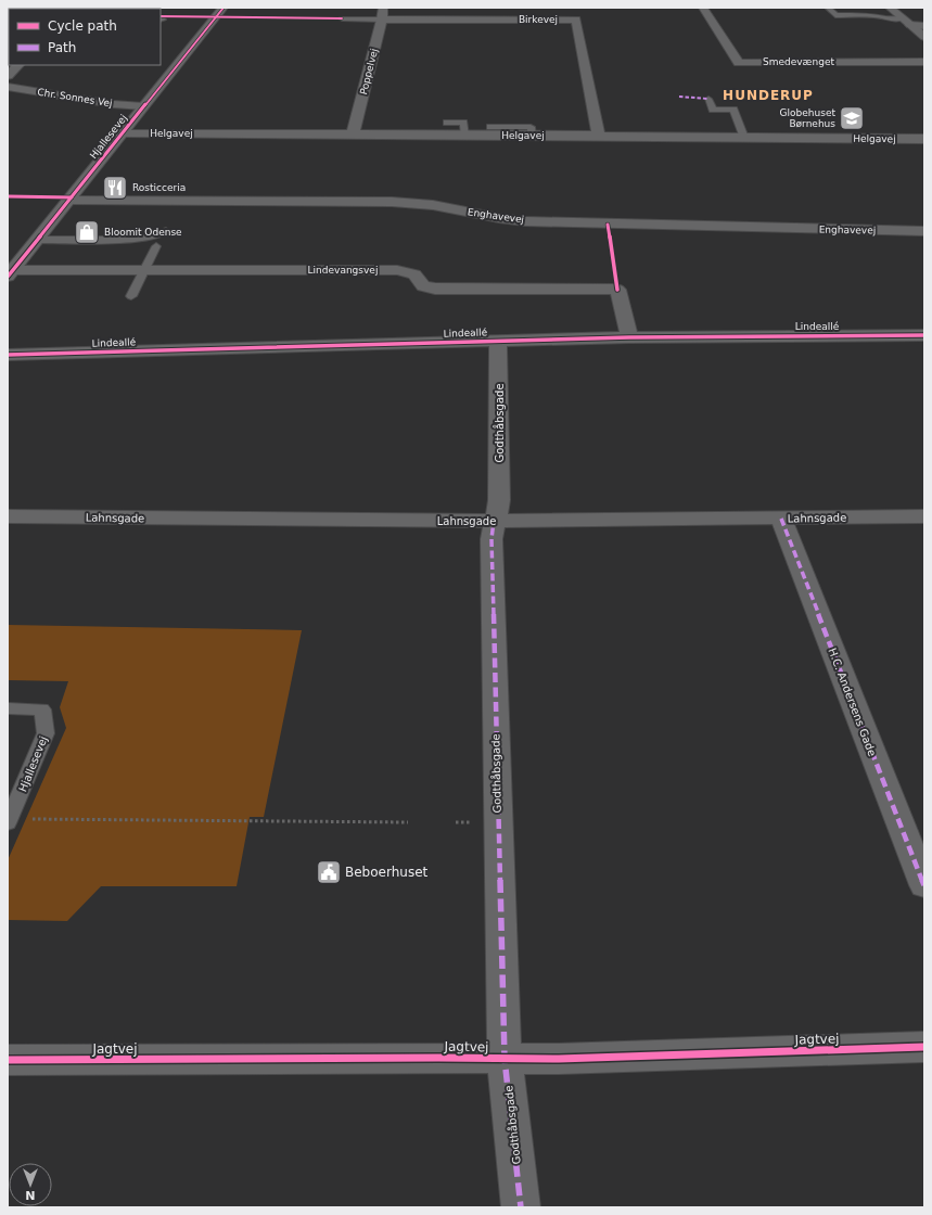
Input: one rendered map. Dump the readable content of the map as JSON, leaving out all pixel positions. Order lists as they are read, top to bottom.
{
  "streets": {
    "street": [
      "Birkevej",
      "Smedevænget",
      "Poppelvej",
      "Chr. Sonnes Vej",
      "Helgavej",
      "Hjallesevej",
      "Enghavevej",
      "Lindevangsvej",
      "Lindeallé",
      "Godthåbsgade",
      "Lahnsgade",
      "H.C. Andersens Gade",
      "Jagtvej"
    ]
  },
  "crossings": [
    ["Birkevej", "Poppelvej"],
    ["Birkevej", "Helgavej"],
    ["Poppelvej", "Helgavej"],
    ["Chr. Sonnes Vej", "Hjallesevej"],
    ["Helgavej", "Hjallesevej"],
    ["Hjallesevej", "Enghavevej"],
    ["Hjallesevej", "Lindevangsvej"],
    ["Lindevangsvej", "Lindeallé"],
    ["Lindeallé", "Godthåbsgade"],
    ["Godthåbsgade", "Lahnsgade"],
    ["Godthåbsgade", "Jagtvej"],
    ["Lahnsgade", "H.C. Andersens Gade"]
  ],
  "districts": ["HUNDERUP"],
  "places": {
    "school or university": ["Globehuset Børnehus"],
    "restaurant": ["Rosticceria"],
    "shop": ["Bloomit Odense"],
    "public building": ["Beboerhuset"]
  },
  "legend": ["Cycle path", "Path"],
  "north": "bottom"
}
